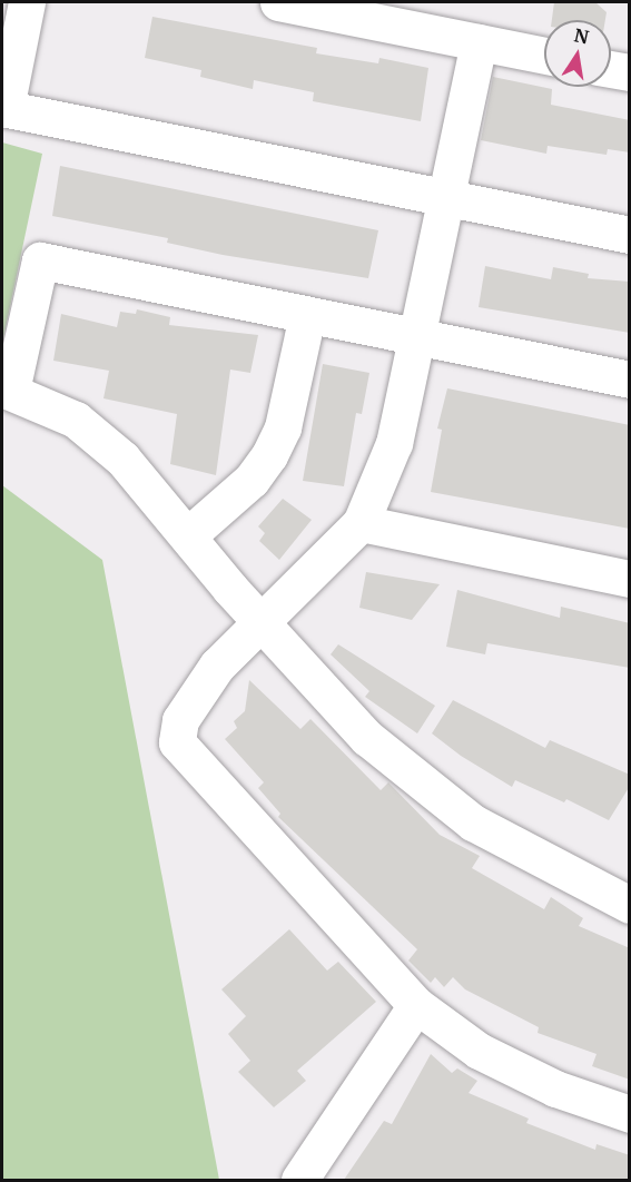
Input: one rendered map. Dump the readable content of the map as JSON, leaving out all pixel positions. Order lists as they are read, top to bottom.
{
  "north": "top"
}
